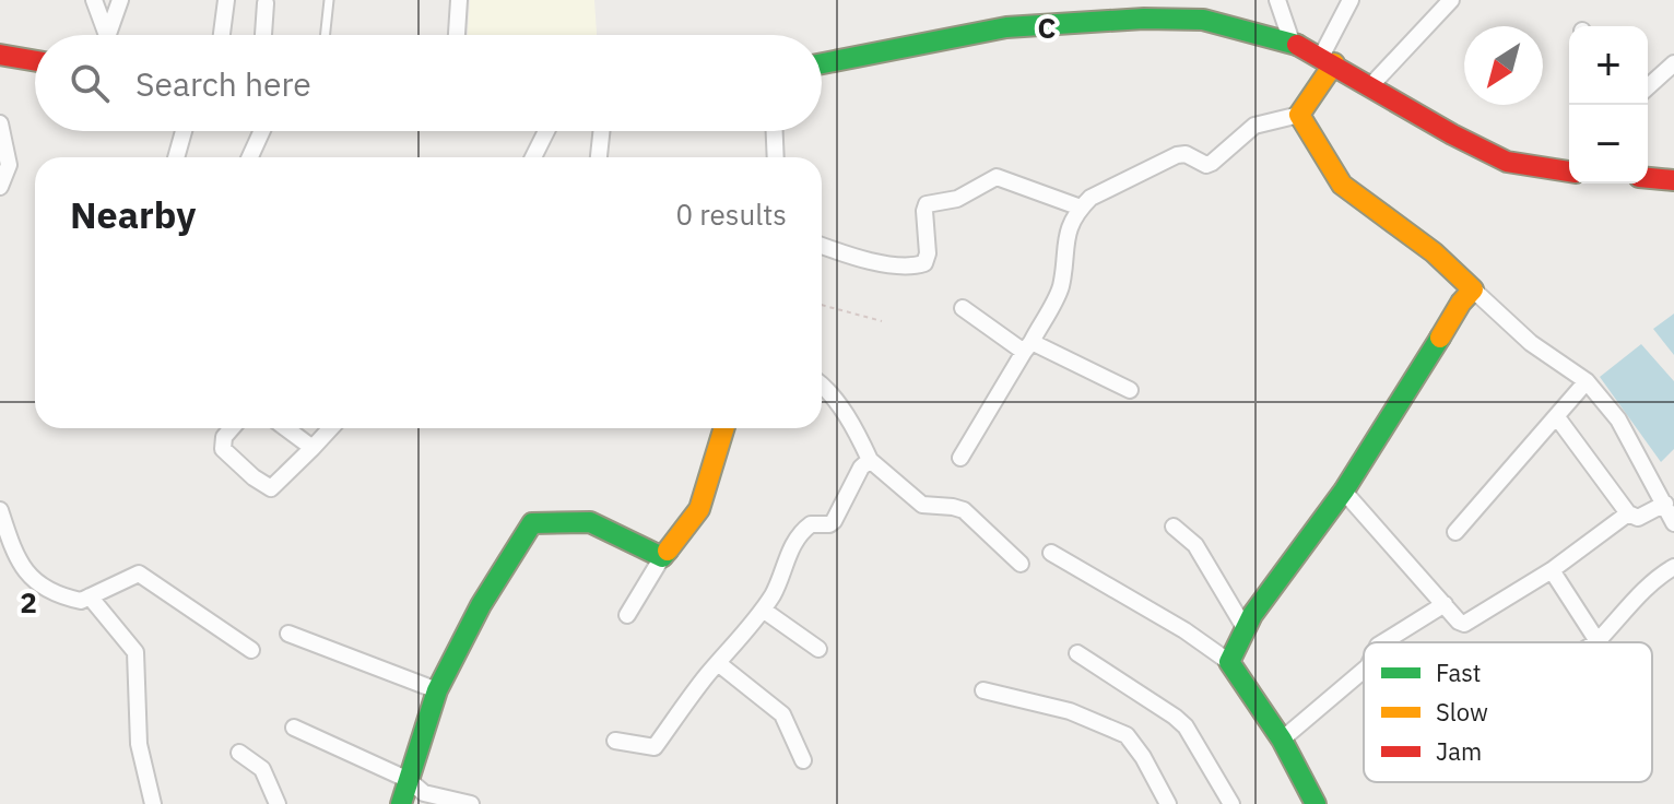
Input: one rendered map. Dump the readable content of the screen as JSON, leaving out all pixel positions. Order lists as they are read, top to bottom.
{
  "legend": ["Fast", "Slow", "Jam"],
  "north": "bottom left",
  "page": {
    "map_buttons": ["+", "−"],
    "search": "Search here",
    "heading": ["Nearby", "0 results"]
  },
  "grid": {
    "columns": ["C"],
    "rows": ["2"]
  }
}
